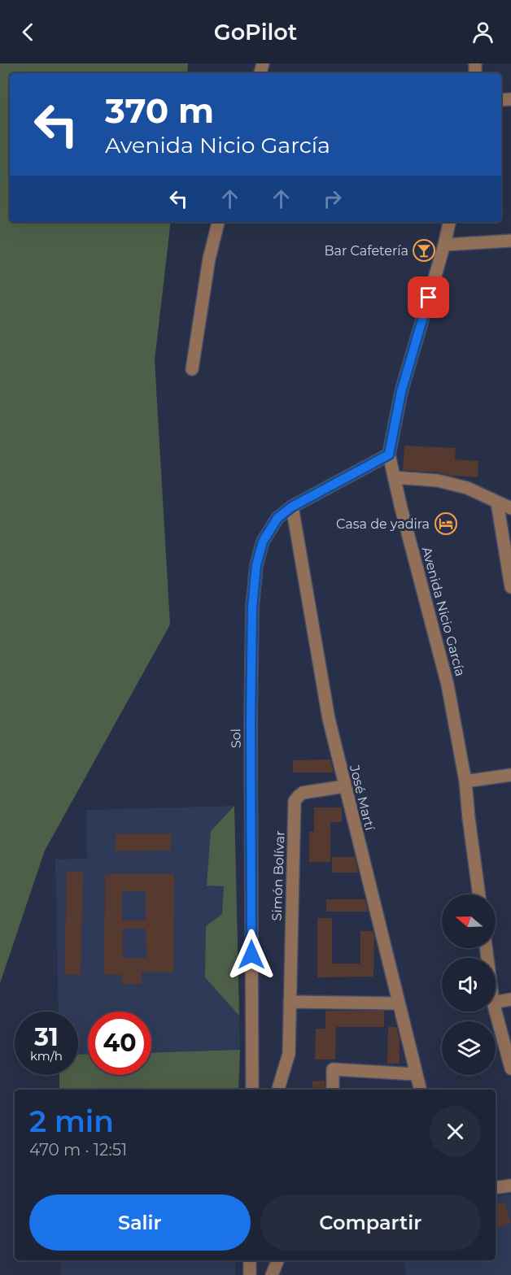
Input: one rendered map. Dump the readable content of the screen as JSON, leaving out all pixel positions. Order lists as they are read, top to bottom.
{
  "streets": {
    "street": [
      "Avenida Nicio García",
      "Sol",
      "José Martí",
      "Simón Bolívar"
    ]
  },
  "crossings": [
    ["Avenida Nicio García", "Sol"],
    ["Sol", "José Martí"],
    ["José Martí", "Simón Bolívar"]
  ],
  "places": {
    "bar": ["Bar Cafetería"],
    "hotel": ["Casa de yadira"]
  },
  "north": "left",
  "page": {
    "header": "GoPilot",
    "turn": ["370 m", "Avenida Nicio García"],
    "speed": "31 km/h",
    "limit": "40",
    "heading": ["2 min", "470 m · 12:51"],
    "buttons": ["Salir", "Compartir"]
  }
}
